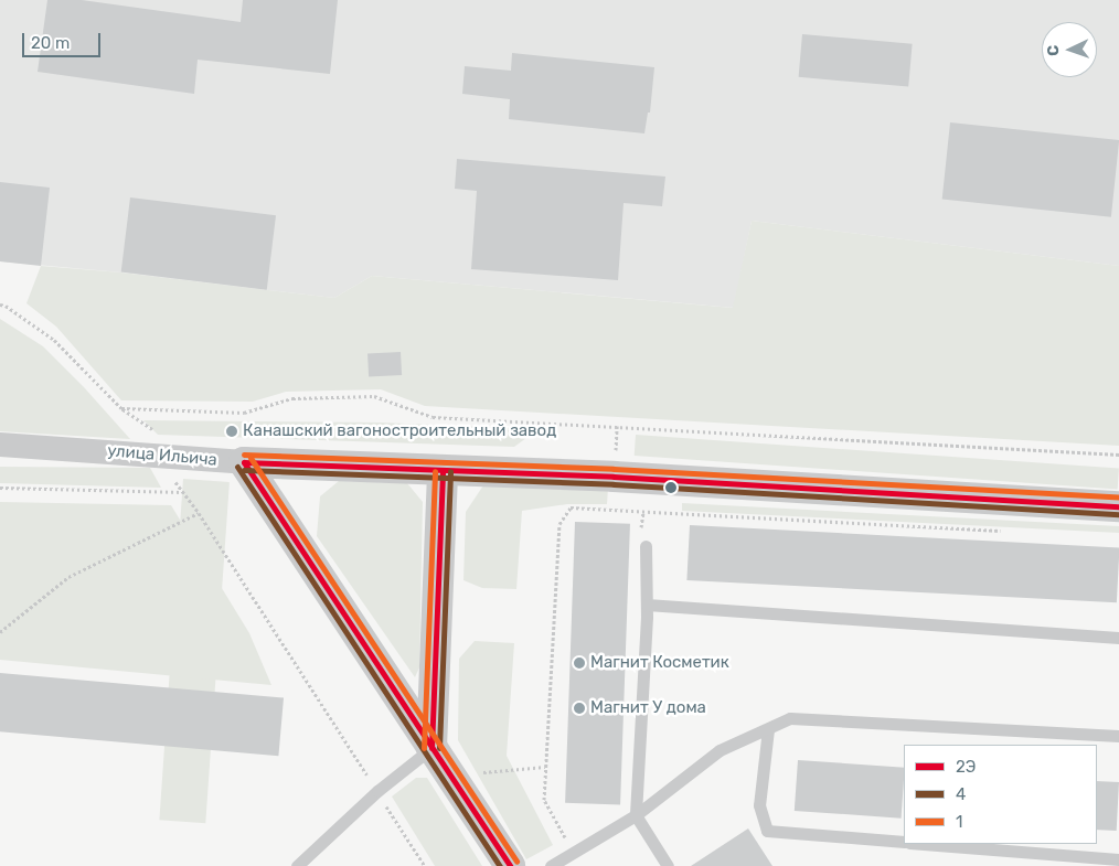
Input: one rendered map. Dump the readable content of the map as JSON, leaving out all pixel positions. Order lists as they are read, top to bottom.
{
  "streets": {
    "street": ["улица Ильича"]
  },
  "places": ["Канашский вагоностроительный завод", "Магнит Косметик", "Магнит У дома"],
  "lines": ["transit line 1", "transit line 2Э", "transit line 4"],
  "legend": ["2Э", "4", "1"],
  "scale_bar": "20 m",
  "north": "left"
}
